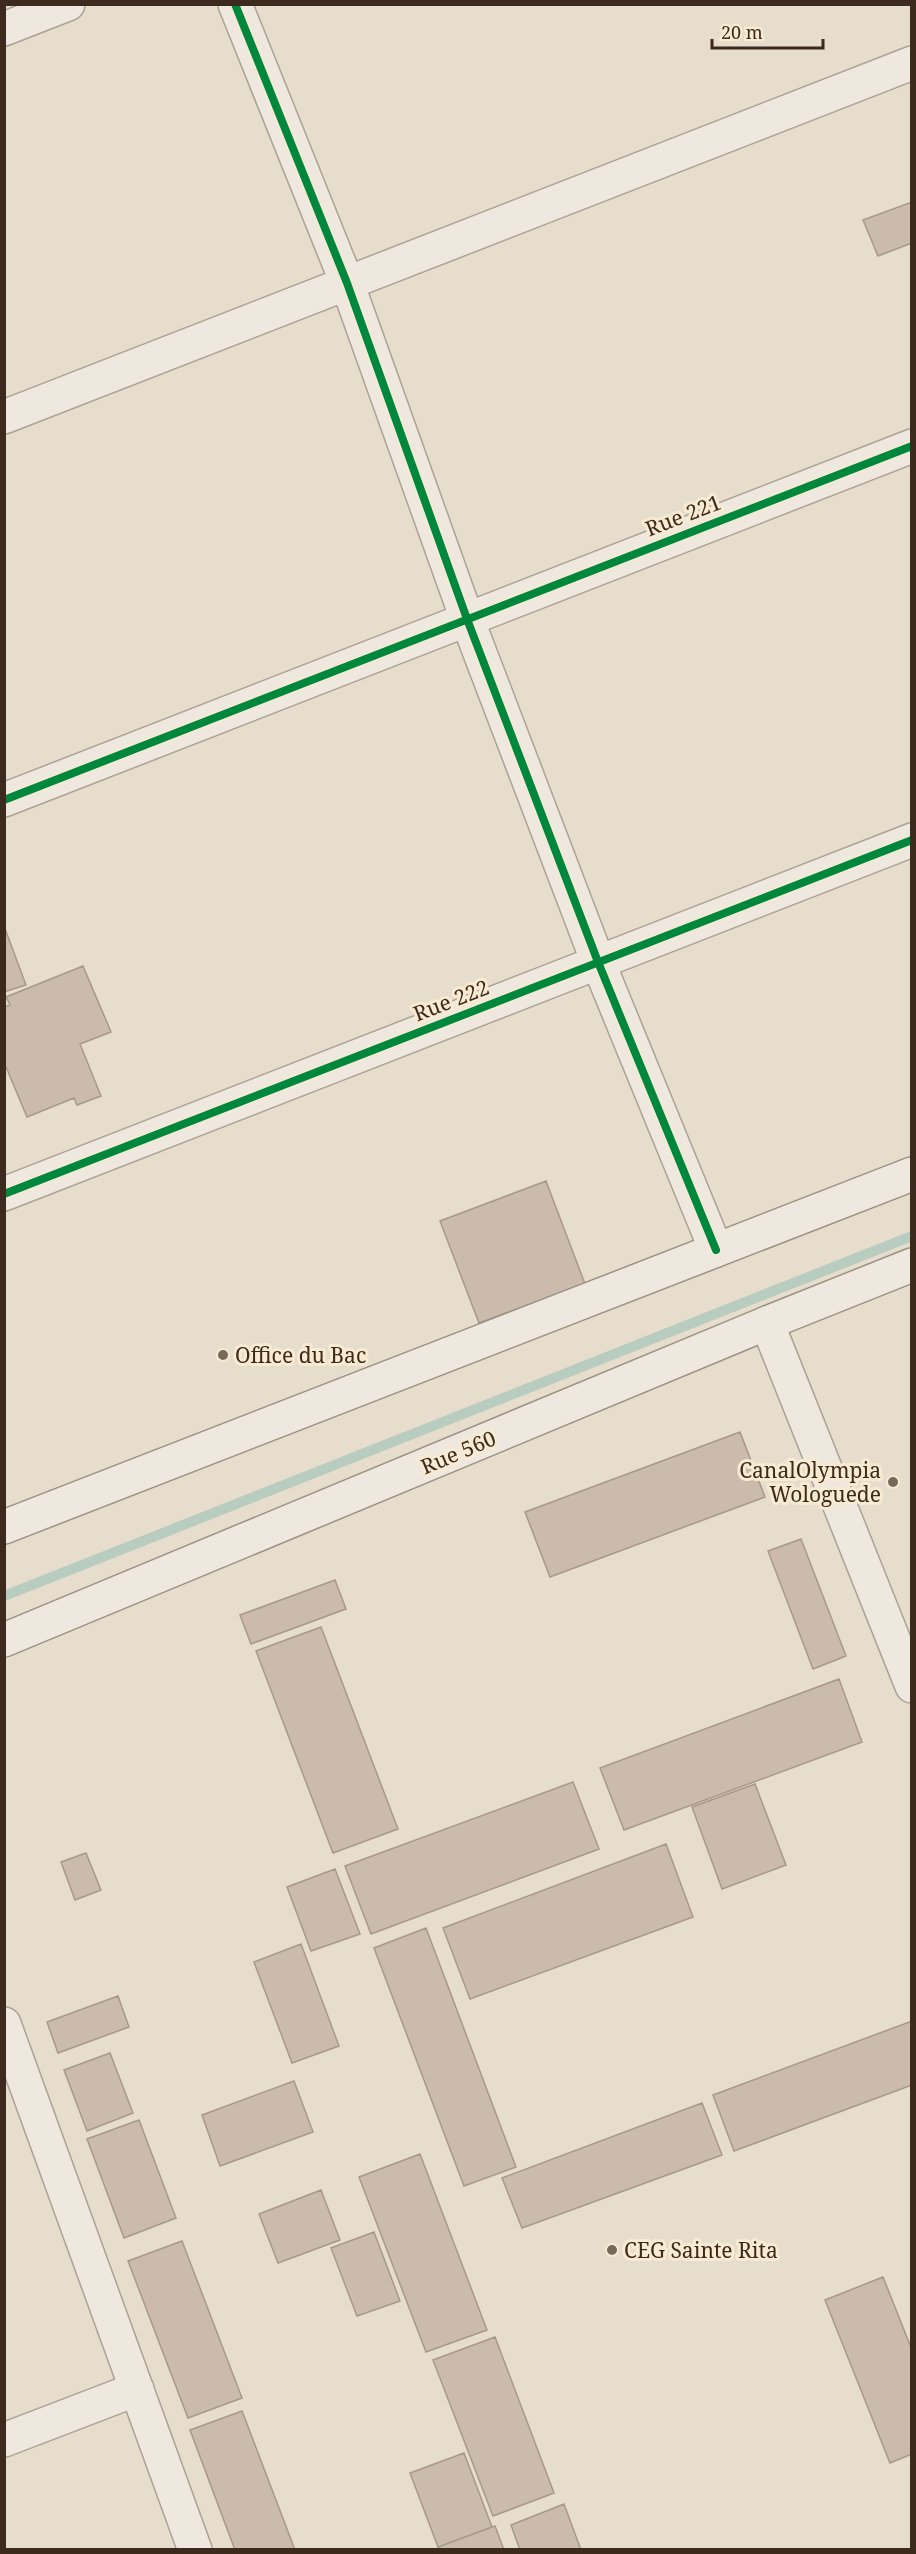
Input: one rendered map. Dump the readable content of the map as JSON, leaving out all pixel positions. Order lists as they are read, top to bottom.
{
  "streets": {
    "street": ["Rue 221", "Rue 222", "Rue 560"]
  },
  "places": ["Office du Bac", "CanalOlympia Wologuede", "CEG Sainte Rita"],
  "scale_bar": "20 m"
}
